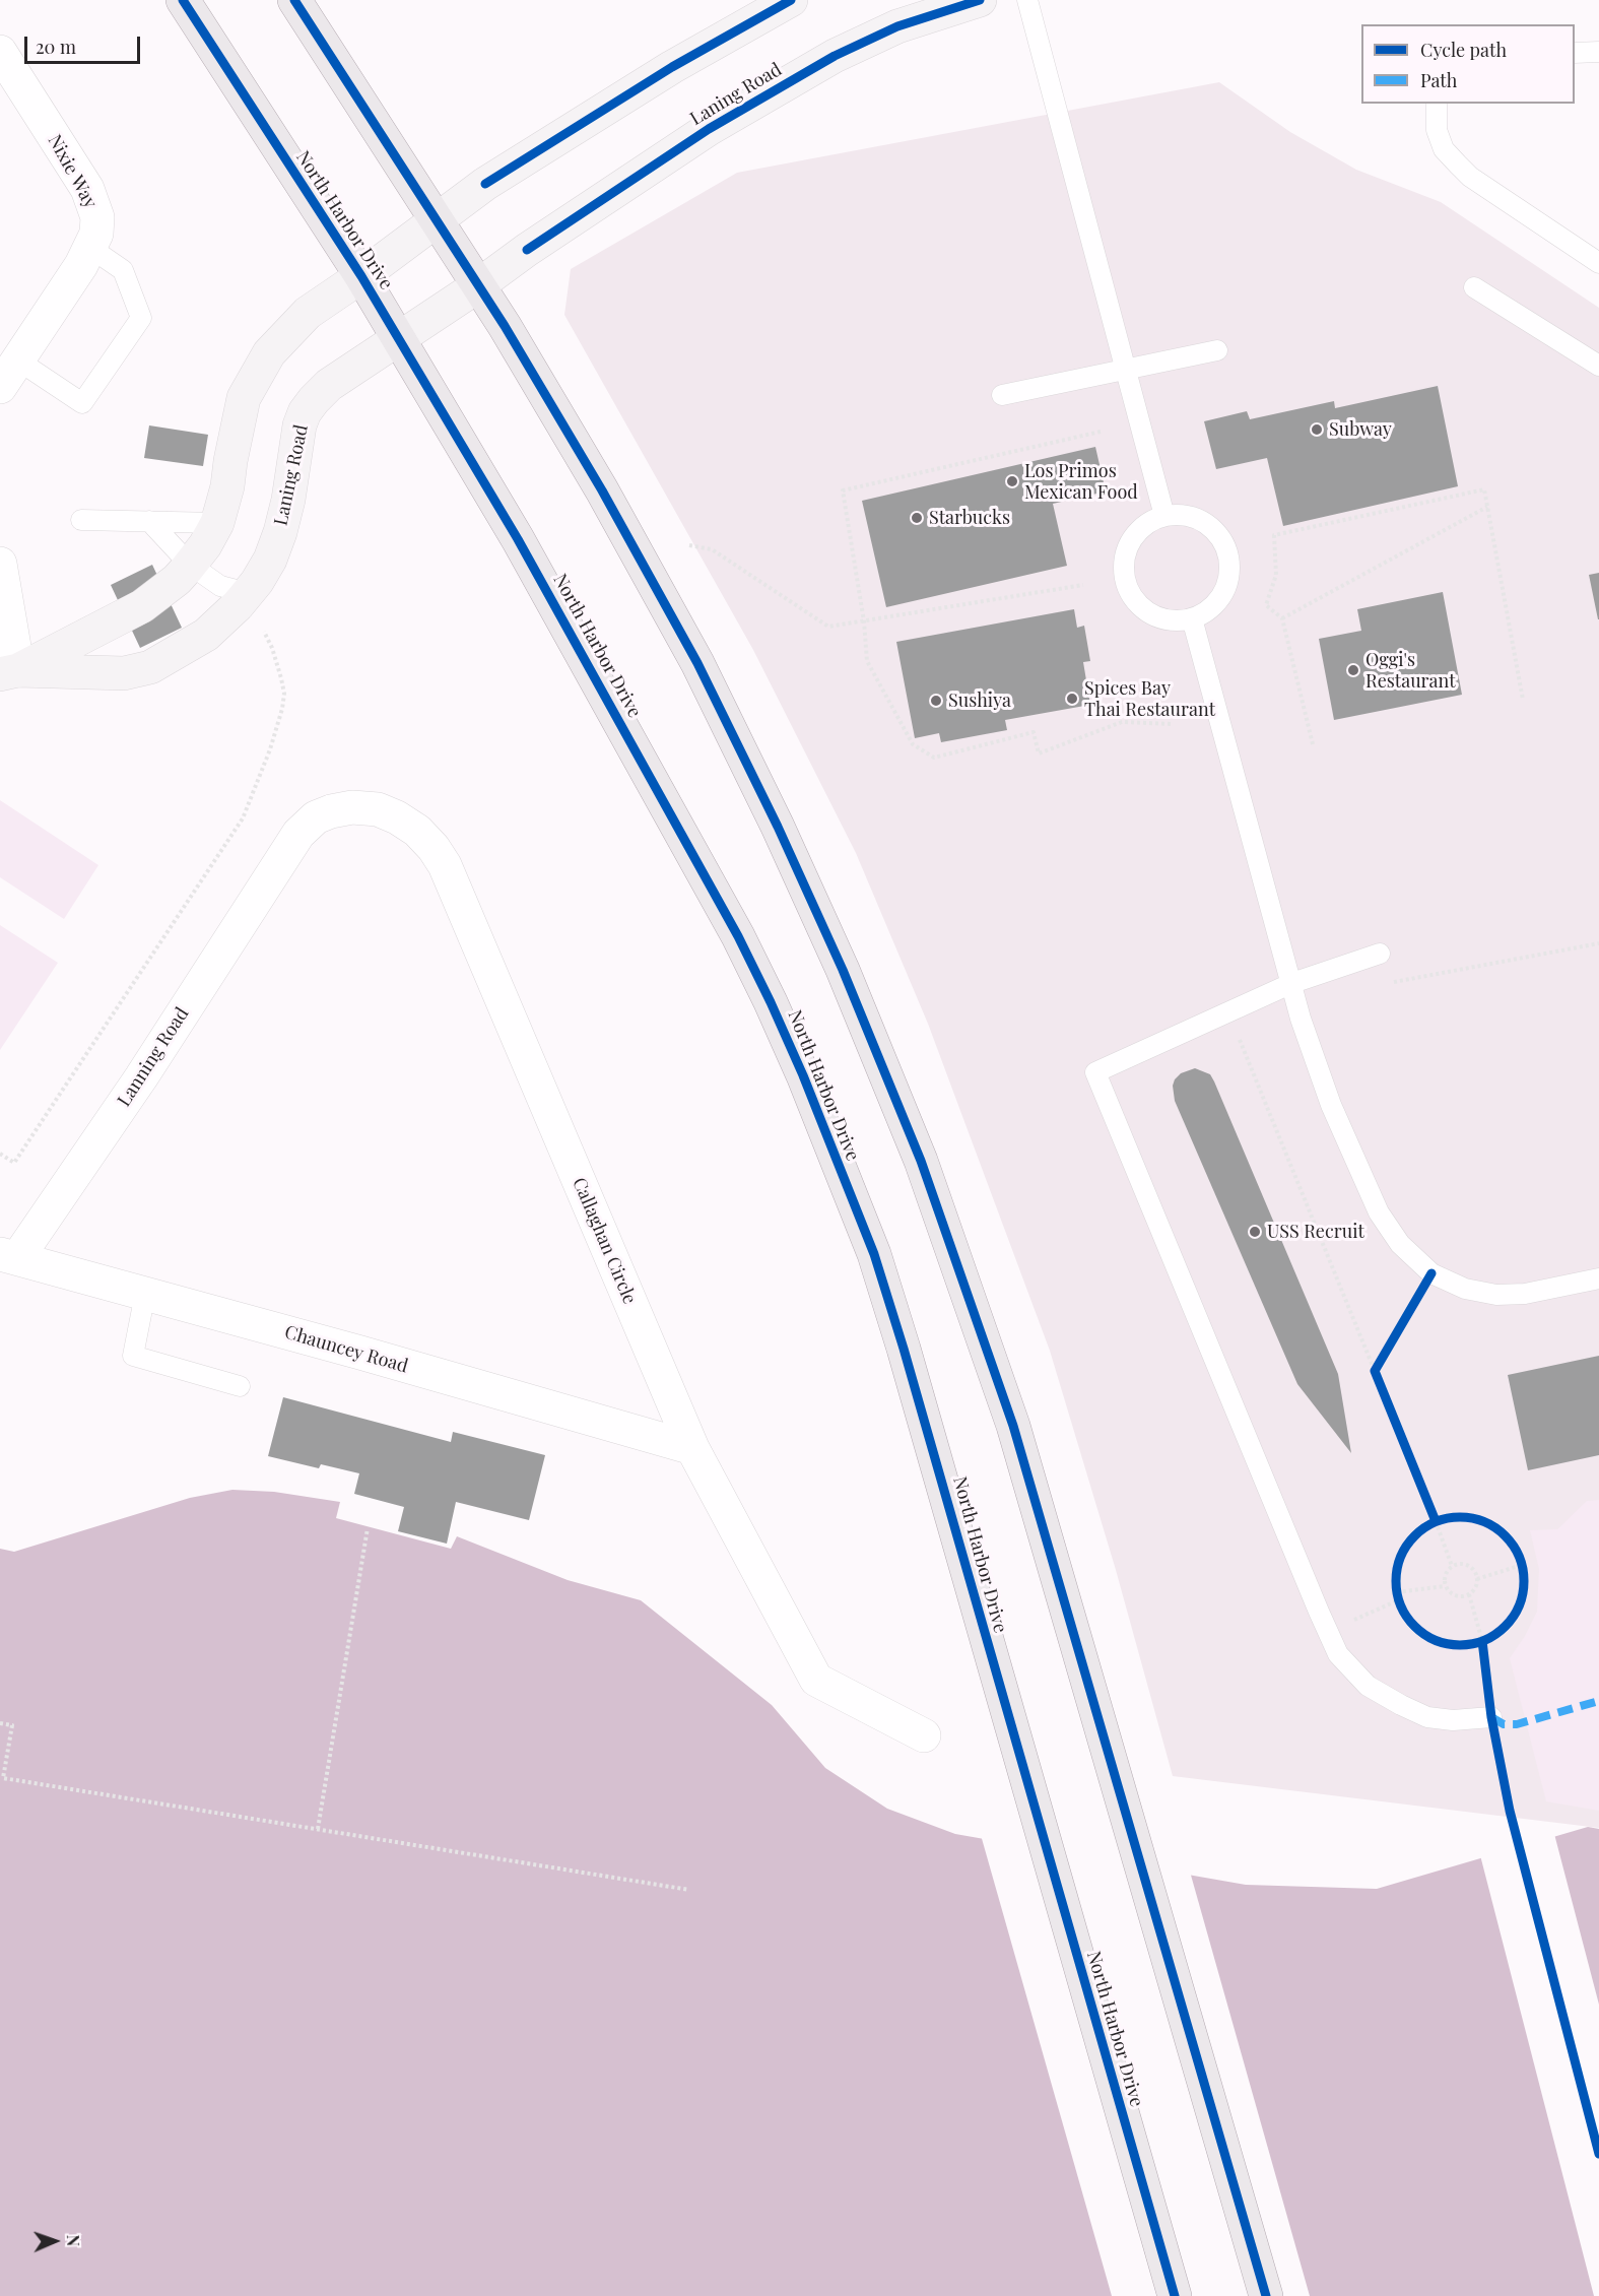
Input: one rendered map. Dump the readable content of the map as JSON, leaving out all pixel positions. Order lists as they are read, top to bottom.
{
  "streets": {
    "main road": ["North Harbor Drive"],
    "street": [
      "Laning Road",
      "Nixie Way",
      "Lanning Road",
      "Callaghan Circle",
      "Chauncey Road"
    ]
  },
  "crossings": [
    ["Laning Road", "North Harbor Drive"],
    ["Lanning Road", "Callaghan Circle"],
    ["Lanning Road", "Chauncey Road"],
    ["Callaghan Circle", "Chauncey Road"]
  ],
  "places": [
    "Subway",
    "Los Primos Mexican Food",
    "Starbucks",
    "Oggi's Restaurant",
    "Spices Bay Thai Restaurant",
    "Sushiya",
    "USS Recruit"
  ],
  "legend": ["Cycle path", "Path"],
  "scale_bar": "20 m",
  "north": "right"
}
